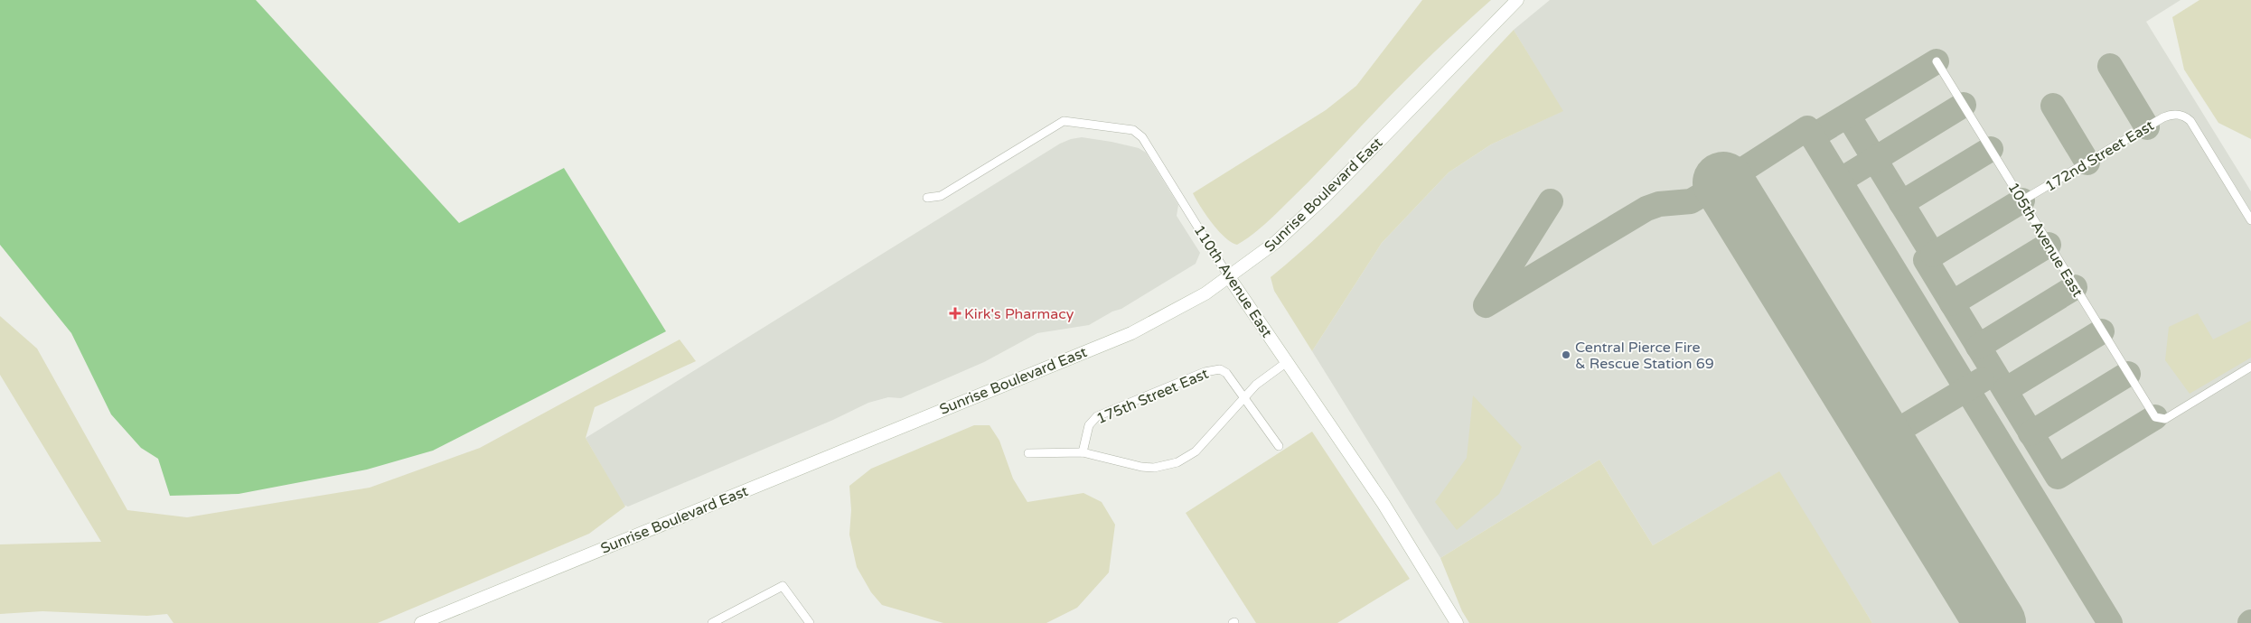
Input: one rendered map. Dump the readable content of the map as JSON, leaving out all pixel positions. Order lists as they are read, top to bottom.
{
  "streets": {
    "main road": ["Sunrise Boulevard East", "110th Avenue East"],
    "street": ["172nd Street East", "105th Avenue East", "175th Street East"]
  },
  "crossings": [
    ["172nd Street East", "105th Avenue East"],
    ["Sunrise Boulevard East", "110th Avenue East"]
  ],
  "places": {
    "health": ["Kirk's Pharmacy"],
    "other": ["Central Pierce Fire & Rescue Station 69"]
  }
}
